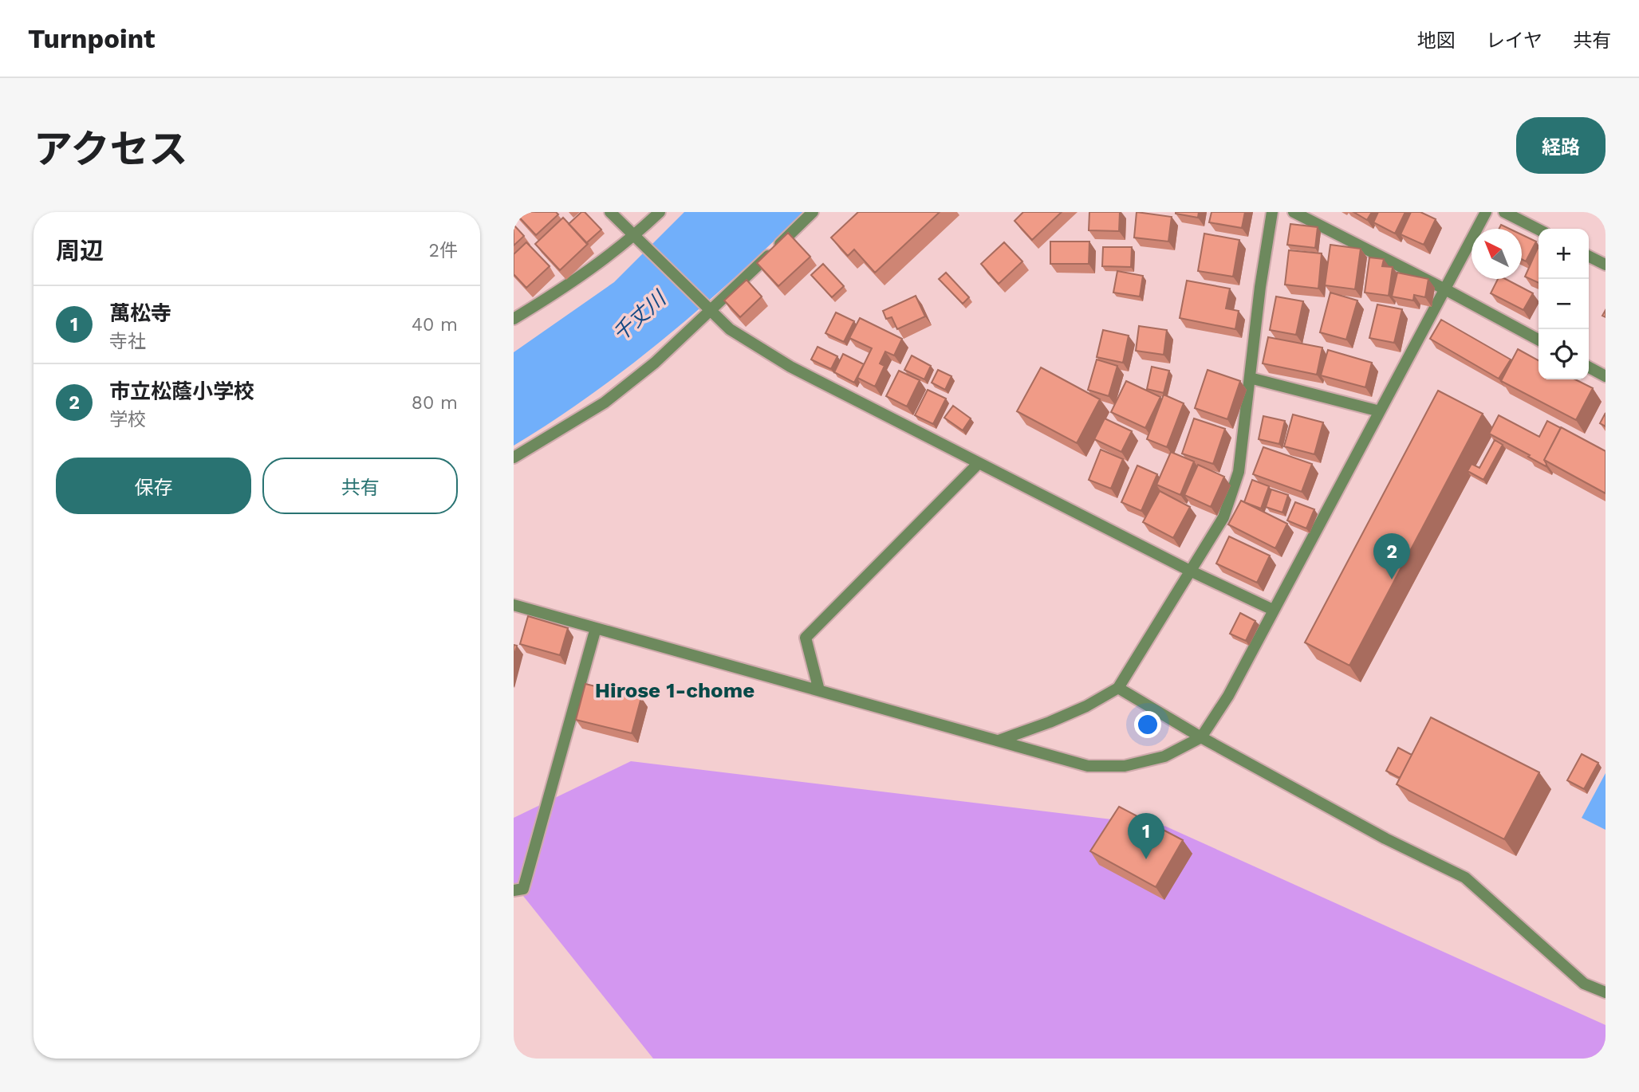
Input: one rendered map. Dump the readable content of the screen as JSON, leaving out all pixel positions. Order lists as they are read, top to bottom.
{
  "districts": ["Hirose 1-chome"],
  "water": ["千丈川"],
  "north": "top left",
  "page": {
    "header": "Turnpoint",
    "nav": ["地図", "レイヤ", "共有"],
    "title": "アクセス",
    "buttons": [
      "経路",
      ["保存", "共有"]
    ],
    "heading": ["周辺", "2件"],
    "map_buttons": ["+", "−"],
    "list": [
      {
        "mark": "1",
        "name": "萬松寺",
        "note": "寺社",
        "value": "40 m"
      },
      {
        "mark": "2",
        "name": "市立松蔭小学校",
        "note": "学校",
        "value": "80 m"
      }
    ],
    "pins": ["2", "1"]
  }
}
